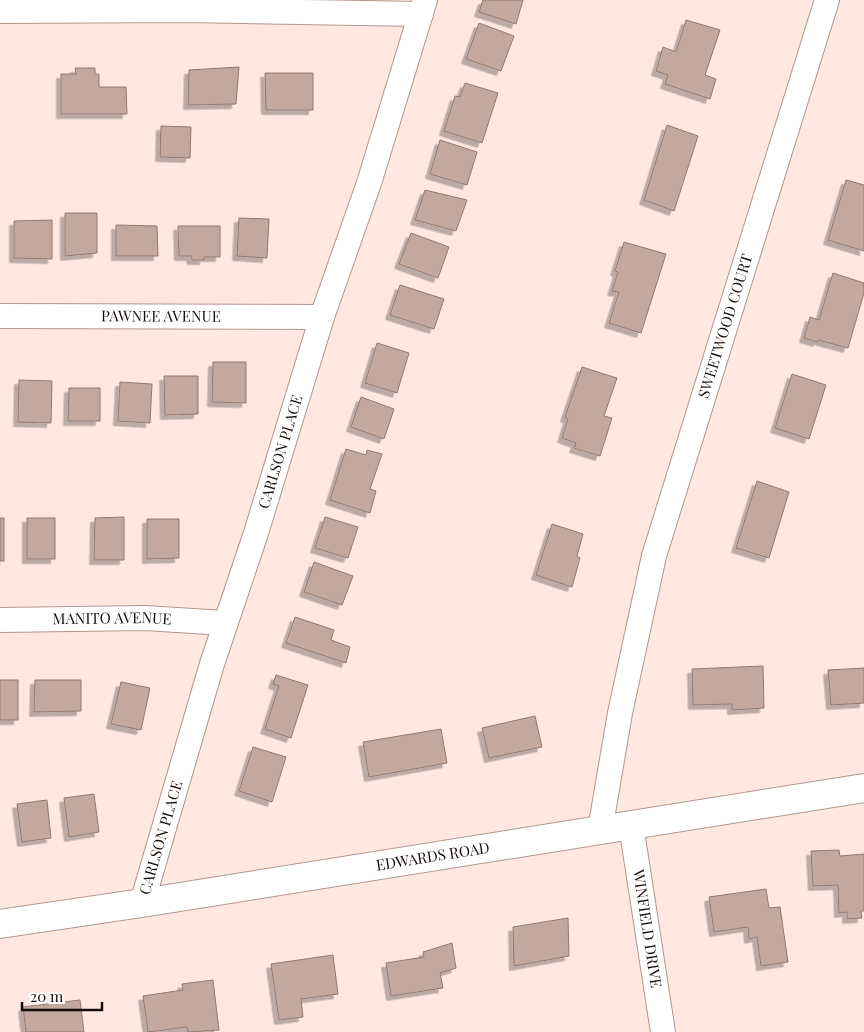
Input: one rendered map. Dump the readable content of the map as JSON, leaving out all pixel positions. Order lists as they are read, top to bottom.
{
  "streets": {
    "street": [
      "PAWNEE AVENUE",
      "SWEETWOOD COURT",
      "CARLSON PLACE",
      "MANITO AVENUE",
      "EDWARDS ROAD",
      "WINFIELD DRIVE"
    ]
  },
  "crossings": [
    ["PAWNEE AVENUE", "CARLSON PLACE"],
    ["SWEETWOOD COURT", "EDWARDS ROAD"],
    ["CARLSON PLACE", "MANITO AVENUE"],
    ["CARLSON PLACE", "EDWARDS ROAD"],
    ["EDWARDS ROAD", "WINFIELD DRIVE"]
  ],
  "scale_bar": "20 m"
}
